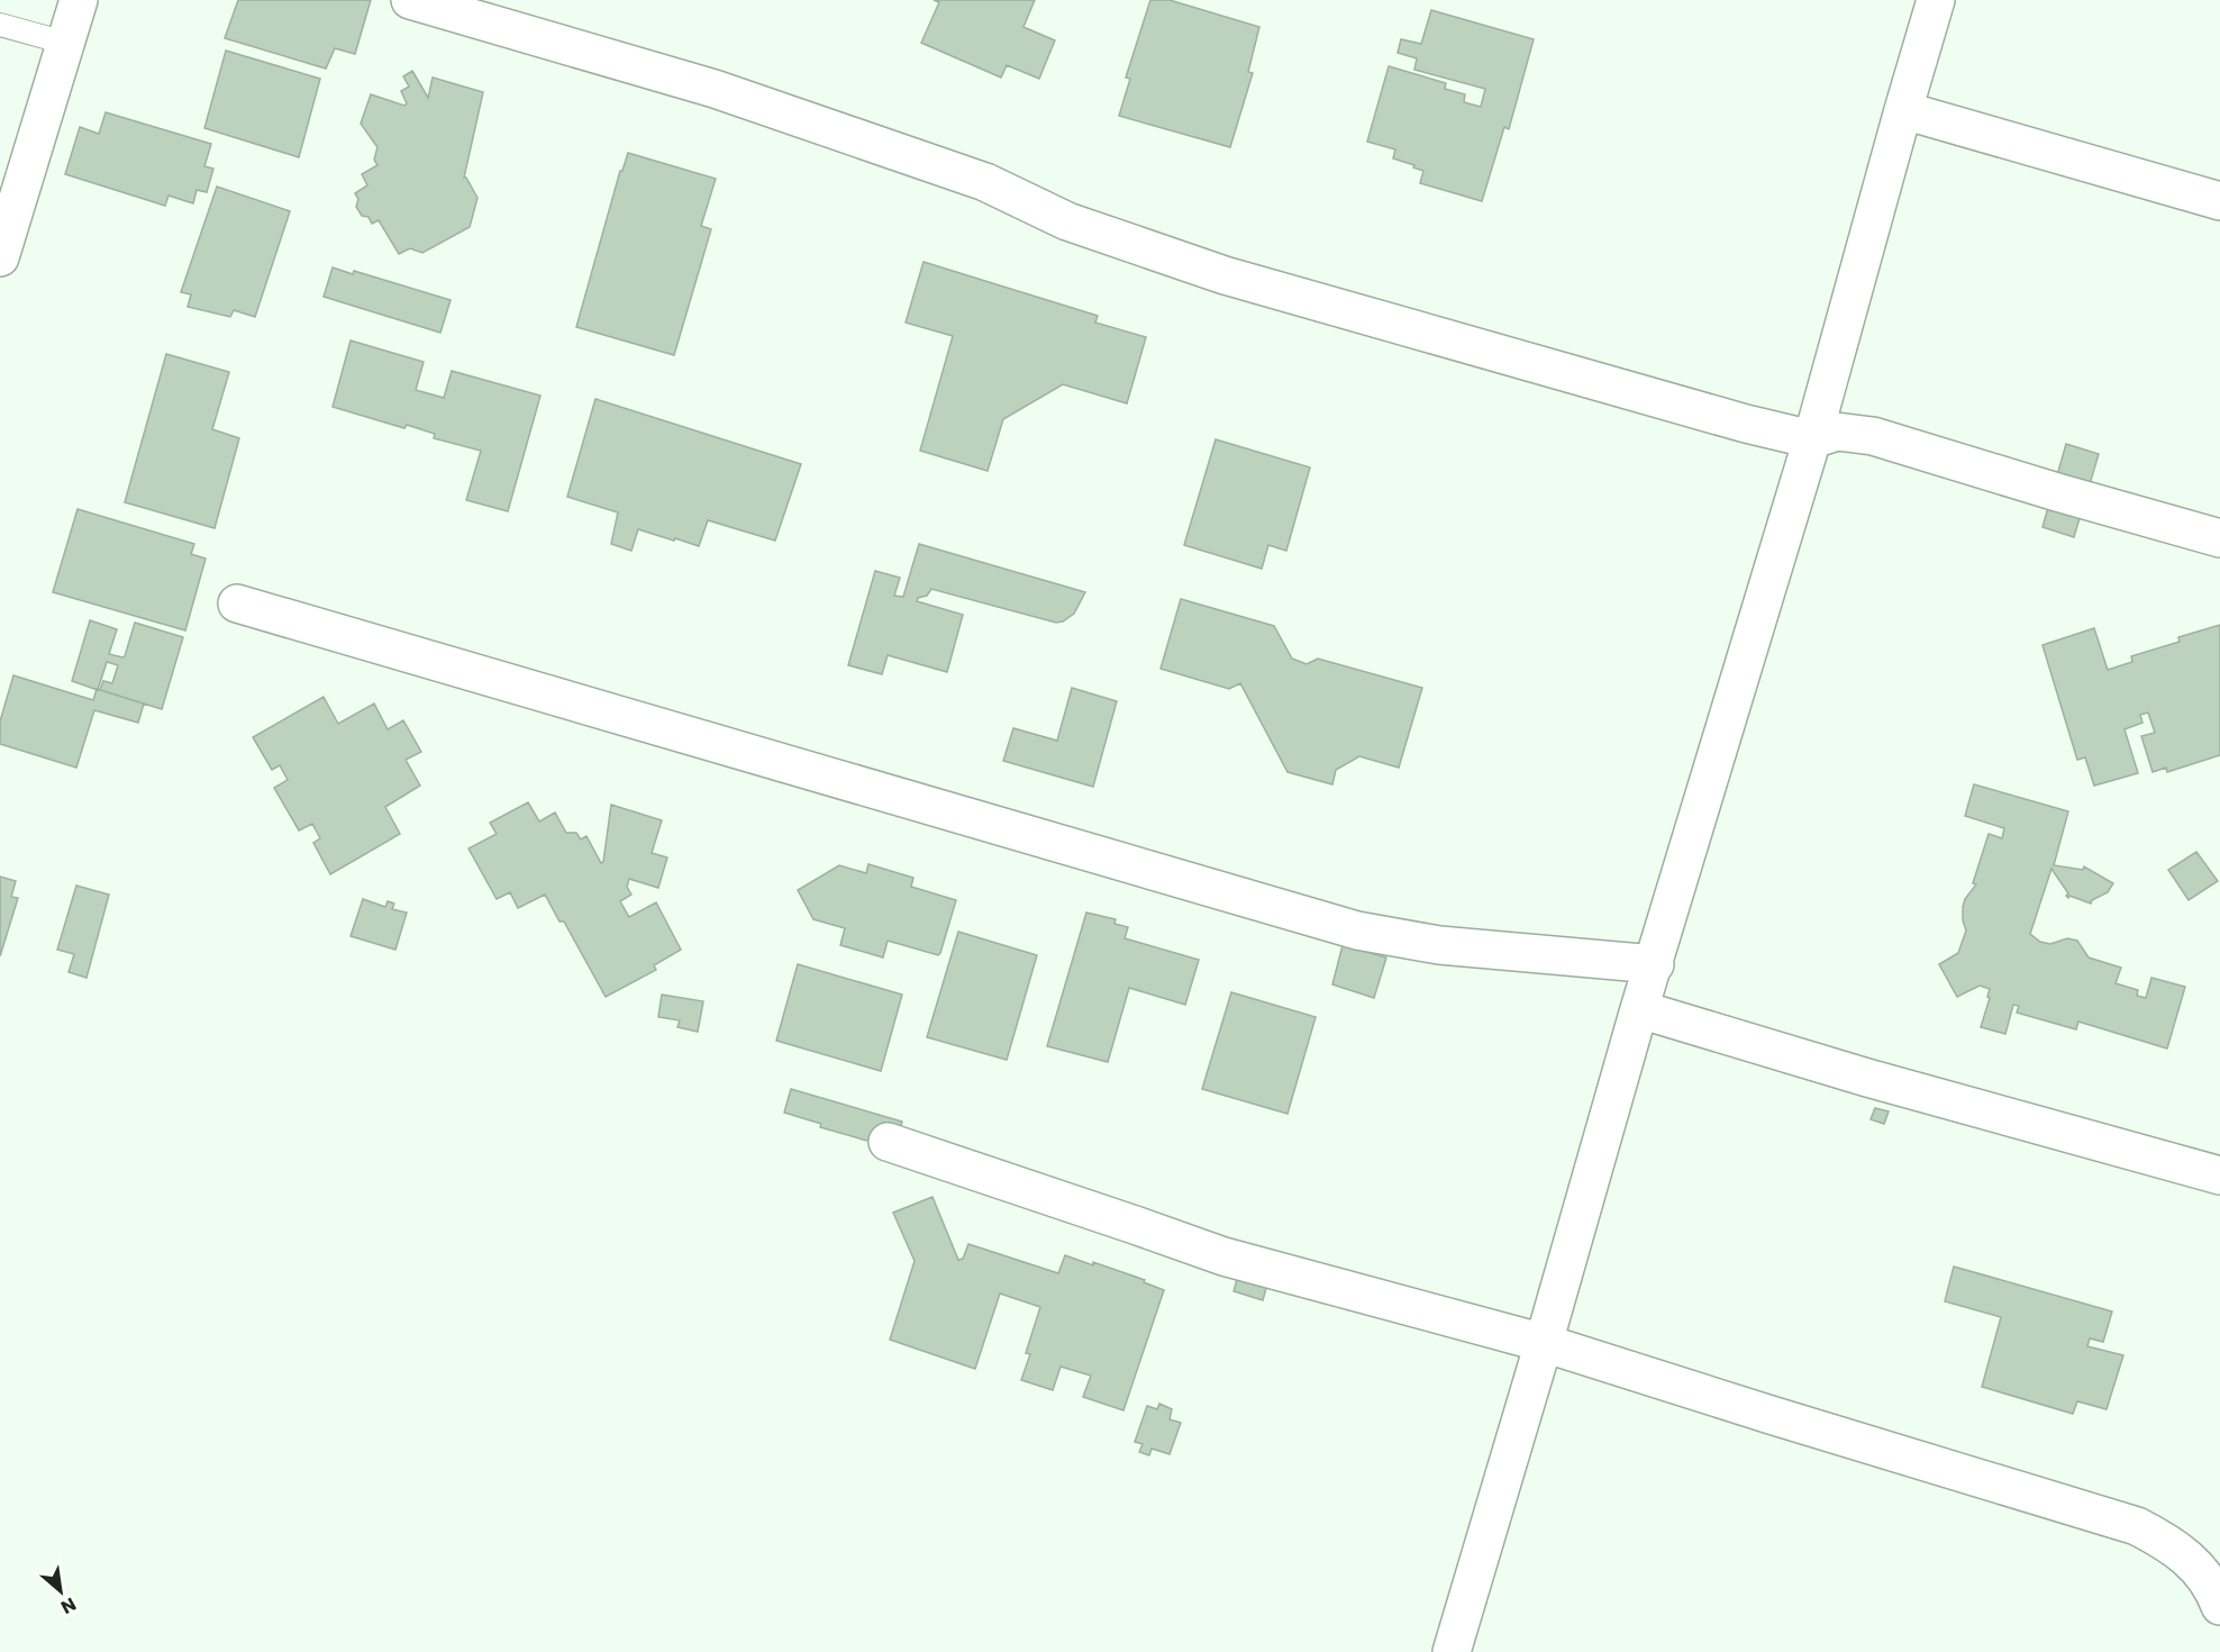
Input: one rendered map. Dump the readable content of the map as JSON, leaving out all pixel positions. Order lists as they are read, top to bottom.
{
  "north": "bottom right"
}
